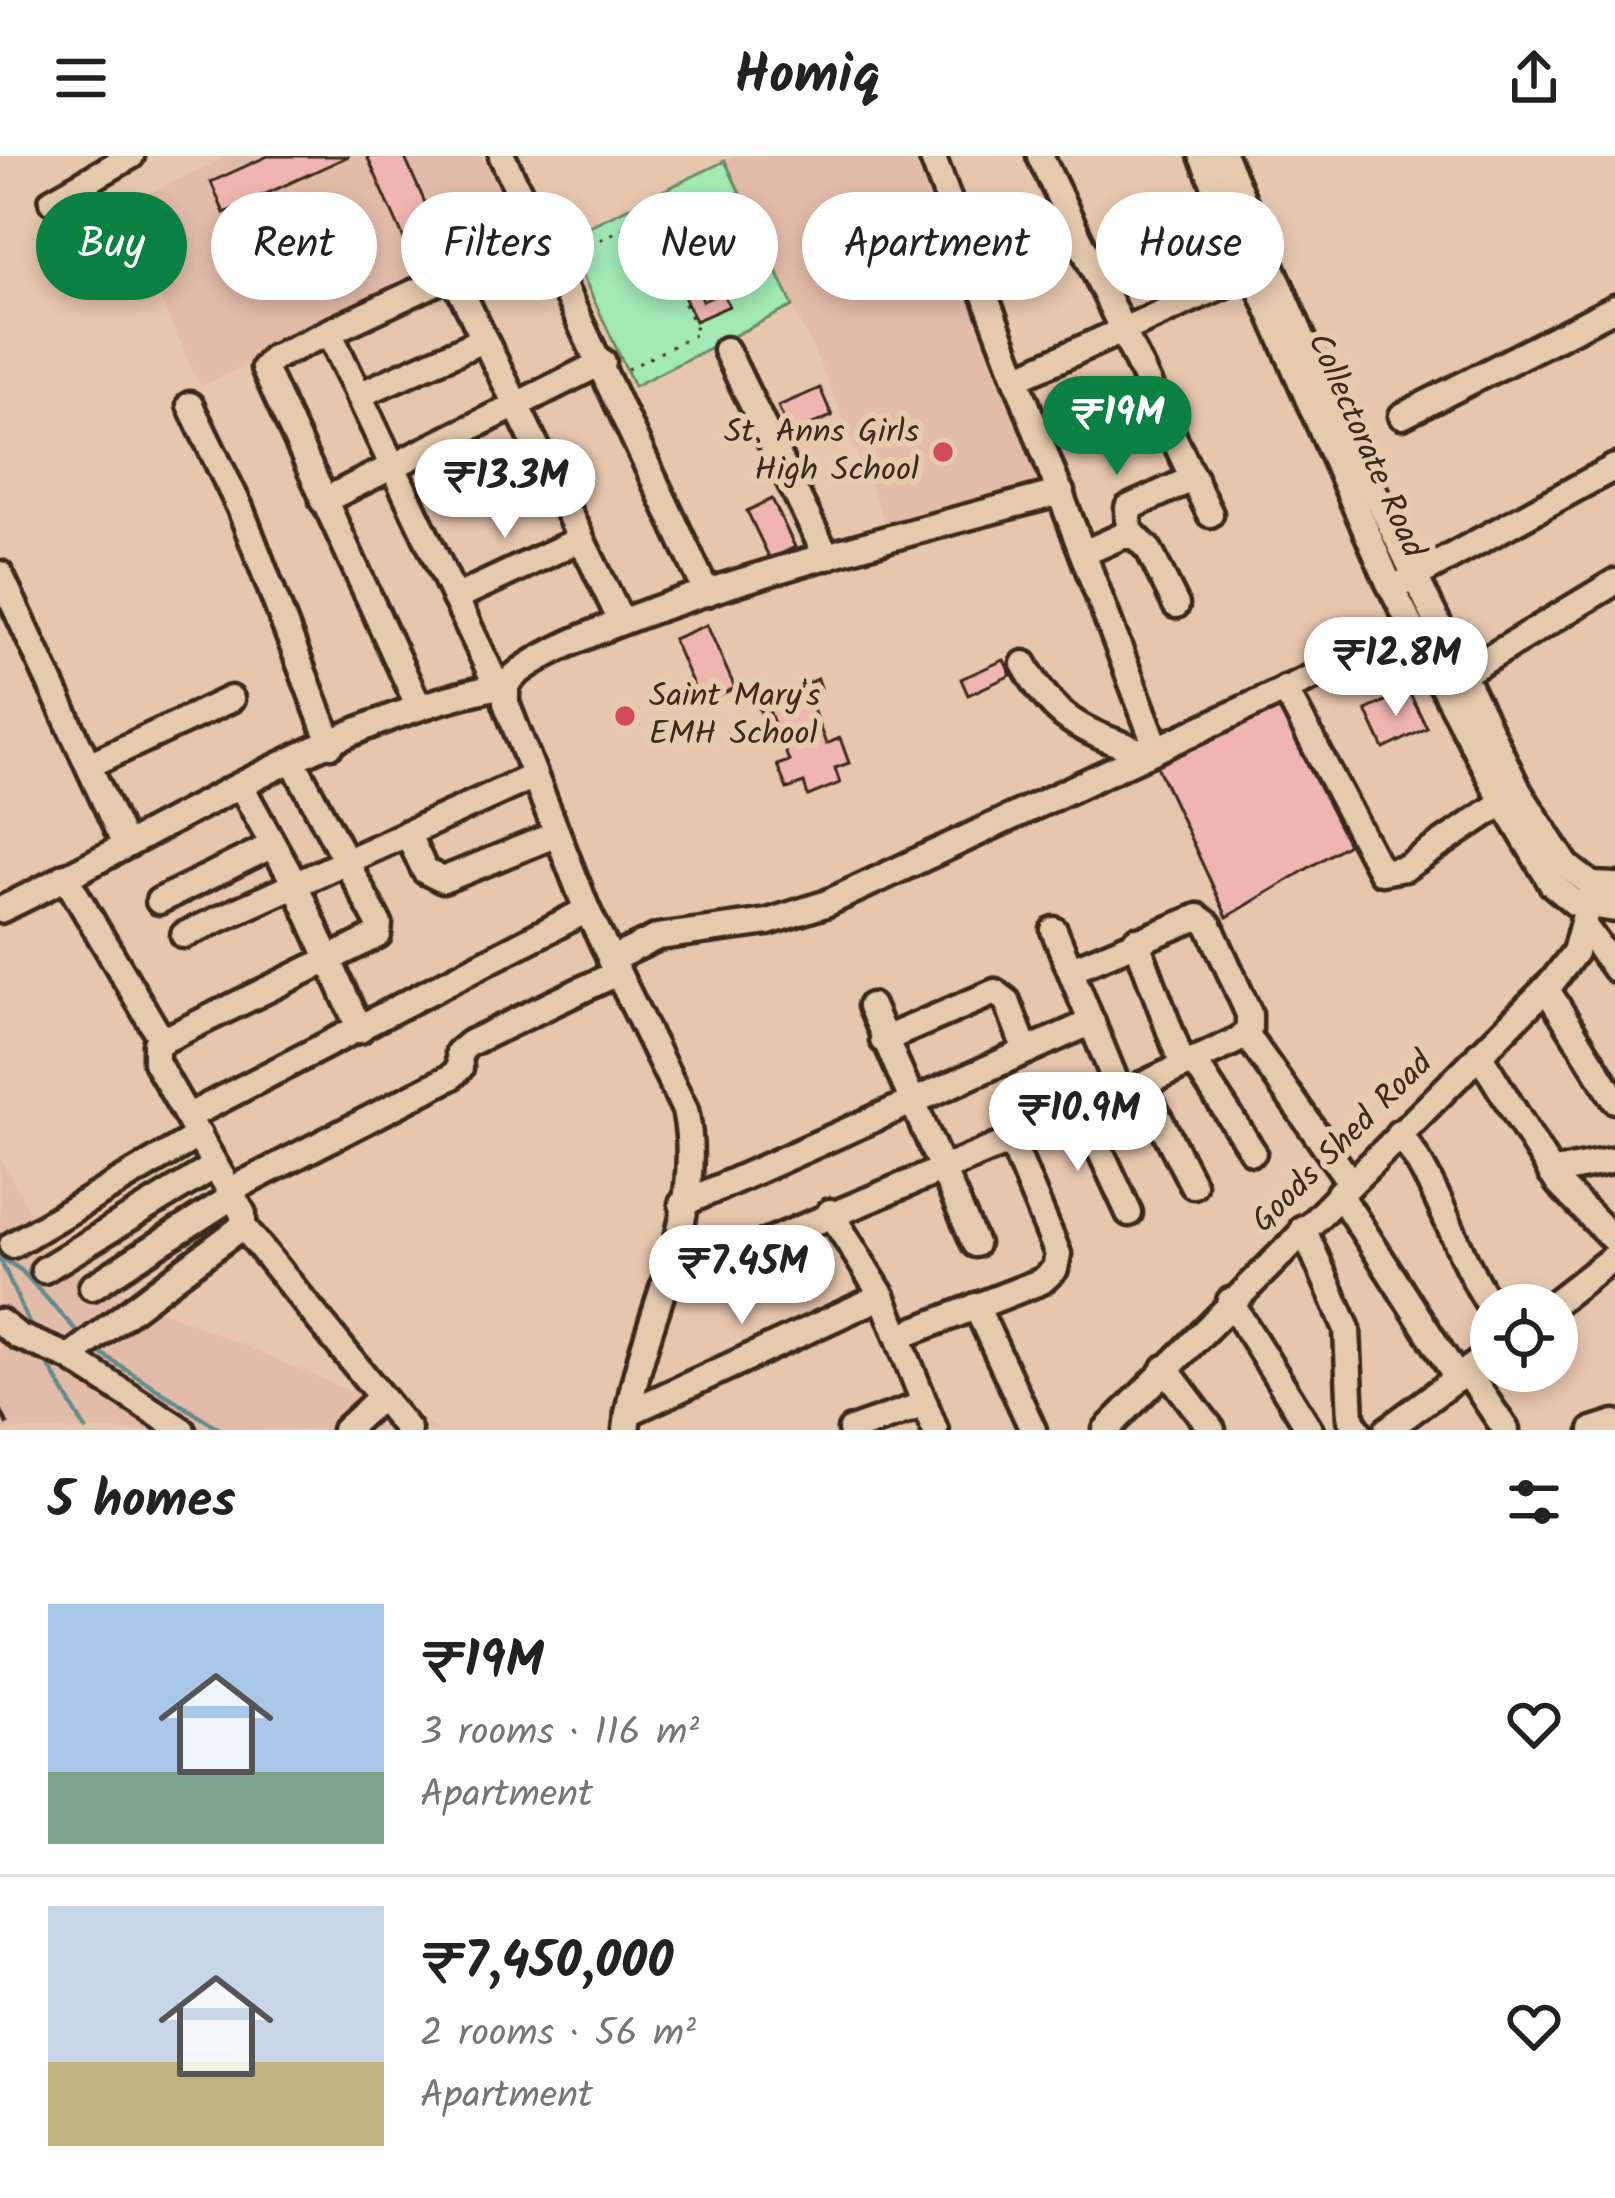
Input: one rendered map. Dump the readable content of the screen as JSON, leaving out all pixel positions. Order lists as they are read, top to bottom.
{
  "streets": {
    "street": ["Collectorate Road", "Goods Shed Road"]
  },
  "crossings": [
    ["Collectorate Road", "Goods Shed Road"]
  ],
  "places": ["St. Anns Girls High School", "Saint Mary's EMH School"],
  "page": {
    "header": "Homiq",
    "chip": [
      "Buy",
      "Rent",
      "Filters",
      "New",
      "Apartment",
      "House"
    ],
    "price": [
      "₹19M",
      "₹13.3M",
      "₹12.8M",
      "₹10.9M",
      "₹7.45M"
    ],
    "heading": "5 homes",
    "list": [
      {
        "name": "₹19M",
        "note": "3 rooms · 116 m² · Apartment"
      },
      {
        "name": "₹7,450,000",
        "note": "2 rooms · 56 m² · Apartment"
      }
    ]
  }
}
